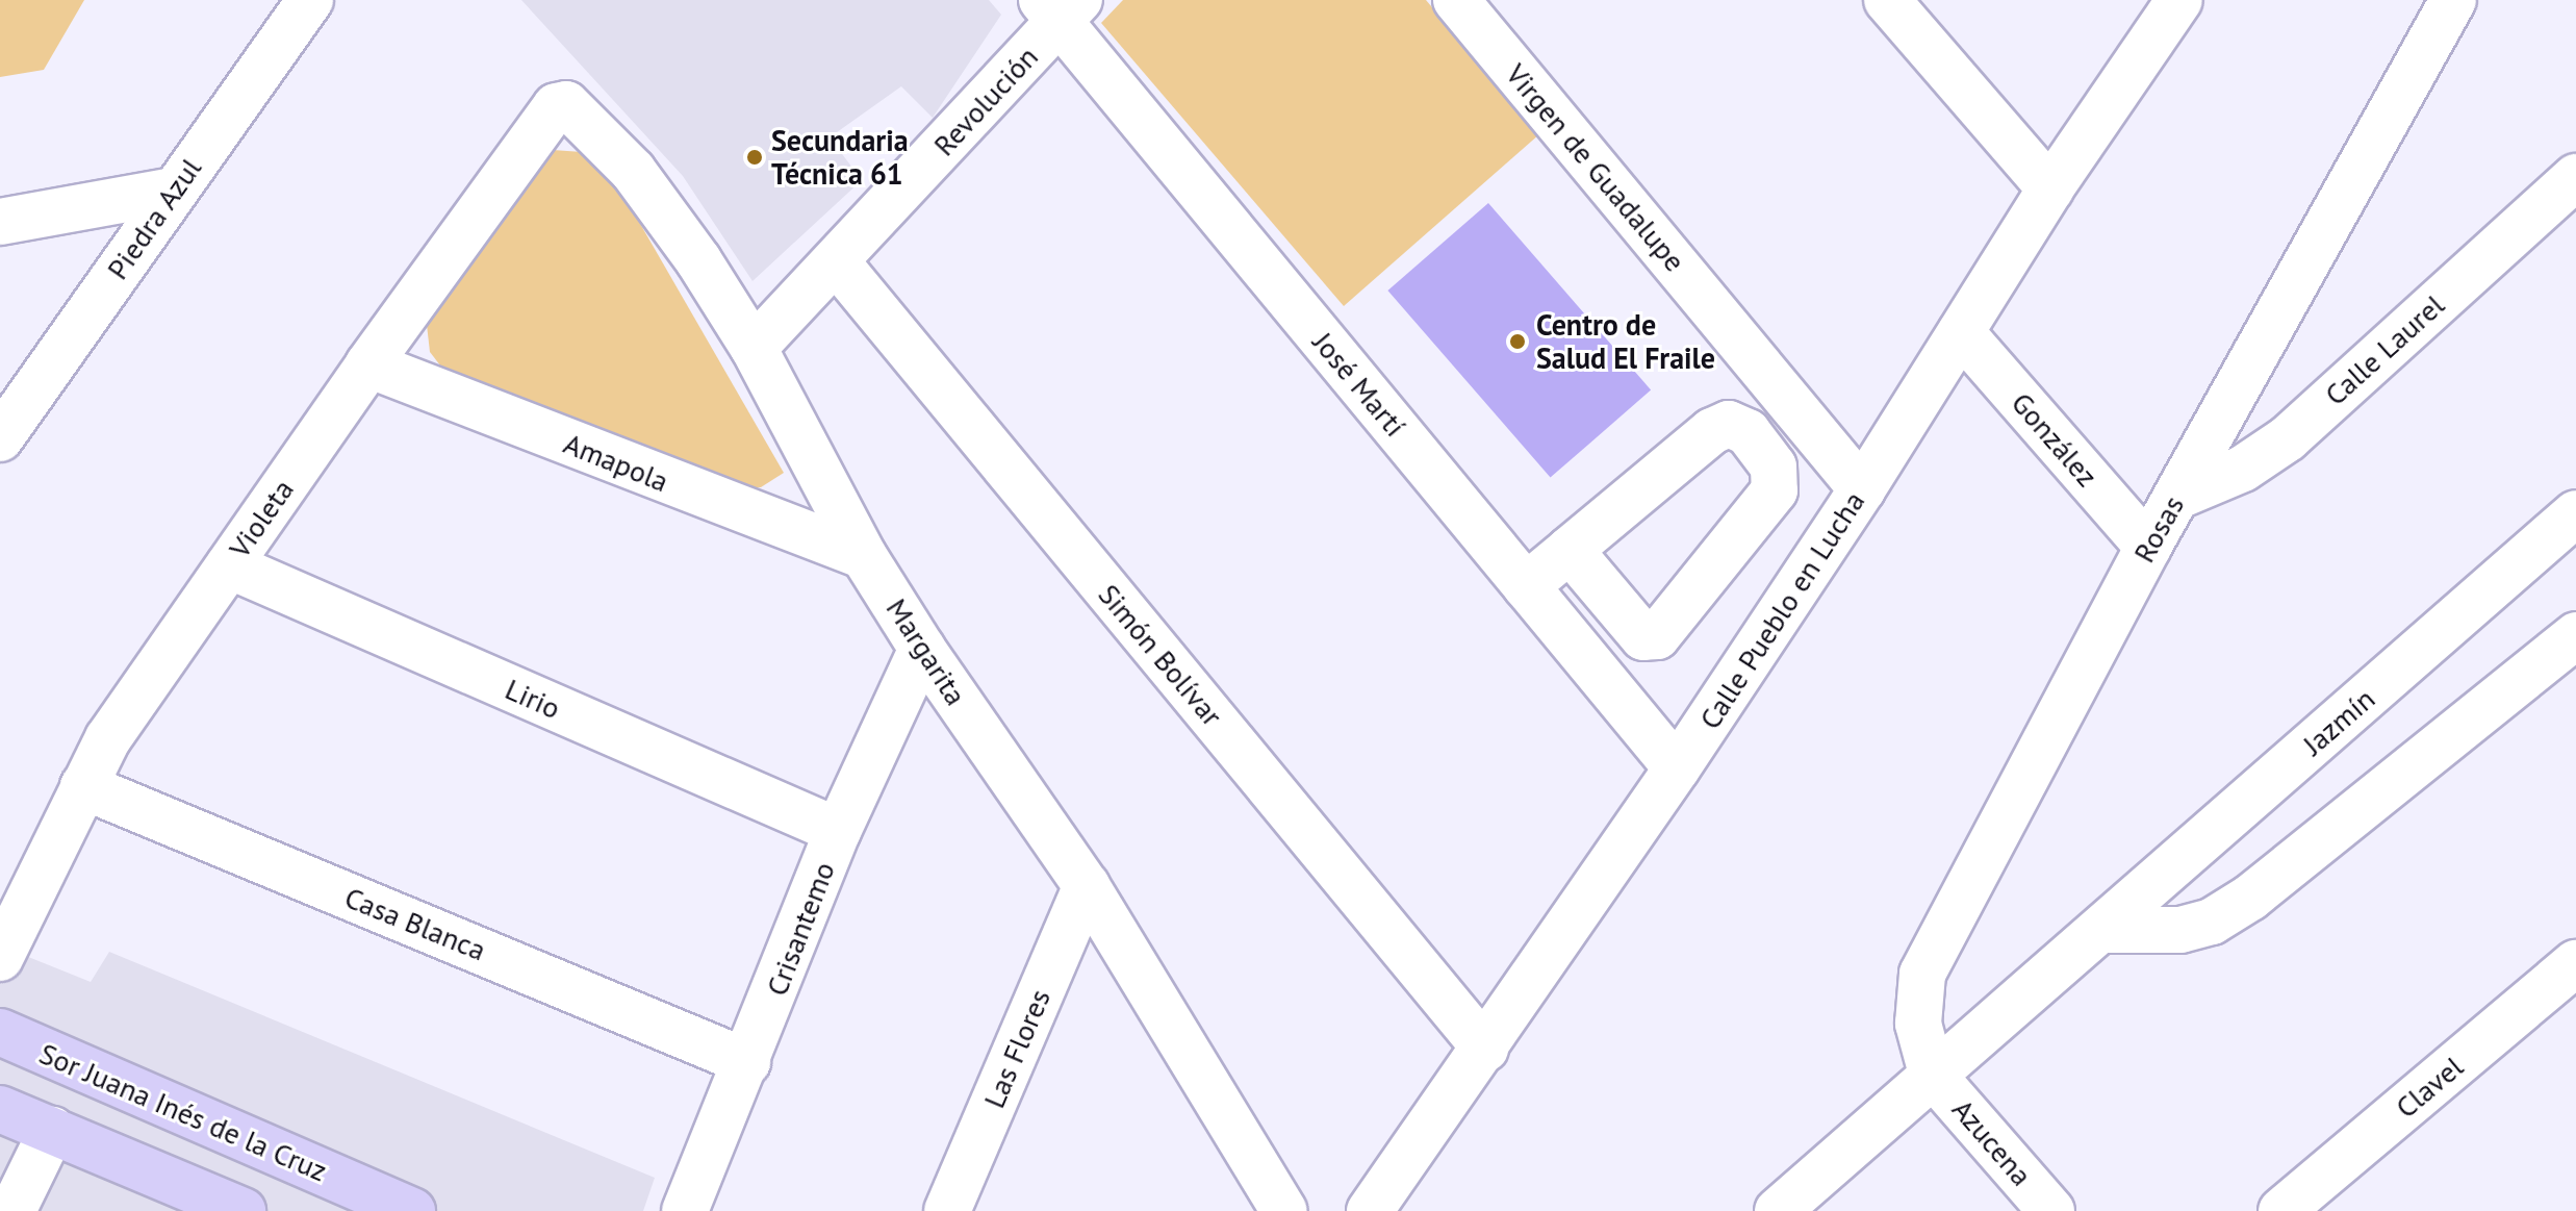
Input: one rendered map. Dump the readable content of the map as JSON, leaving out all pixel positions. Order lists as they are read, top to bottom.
{
  "streets": {
    "main road": ["Sor Juana Inés de la Cruz"],
    "street": [
      "Revolución",
      "Virgen de Guadalupe",
      "Piedra Azul",
      "Calle Laurel",
      "José Martí",
      "González",
      "Amapola",
      "Violeta",
      "Rosas",
      "Calle Pueblo en Lucha",
      "Margarita",
      "Simón Bolívar",
      "Lirio",
      "Jazmín",
      "Casa Blanca",
      "Crisantemo",
      "Las Flores",
      "Clavel",
      "Azucena"
    ]
  },
  "crossings": [
    ["Revolución", "José Martí"],
    ["Revolución", "Margarita"],
    ["Revolución", "Simón Bolívar"],
    ["Virgen de Guadalupe", "Calle Pueblo en Lucha"],
    ["Calle Laurel", "Rosas"],
    ["José Martí", "Calle Pueblo en Lucha"],
    ["González", "Rosas"],
    ["González", "Calle Pueblo en Lucha"],
    ["Amapola", "Violeta"],
    ["Amapola", "Margarita"],
    ["Violeta", "Margarita"],
    ["Violeta", "Lirio"],
    ["Violeta", "Casa Blanca"],
    ["Rosas", "Jazmín"],
    ["Rosas", "Azucena"],
    ["Calle Pueblo en Lucha", "Simón Bolívar"],
    ["Margarita", "Crisantemo"],
    ["Margarita", "Las Flores"],
    ["Lirio", "Crisantemo"],
    ["Jazmín", "Azucena"],
    ["Casa Blanca", "Crisantemo"]
  ],
  "places": ["Secundaria Técnica 61", "Centro de Salud El Fraile"]
}
